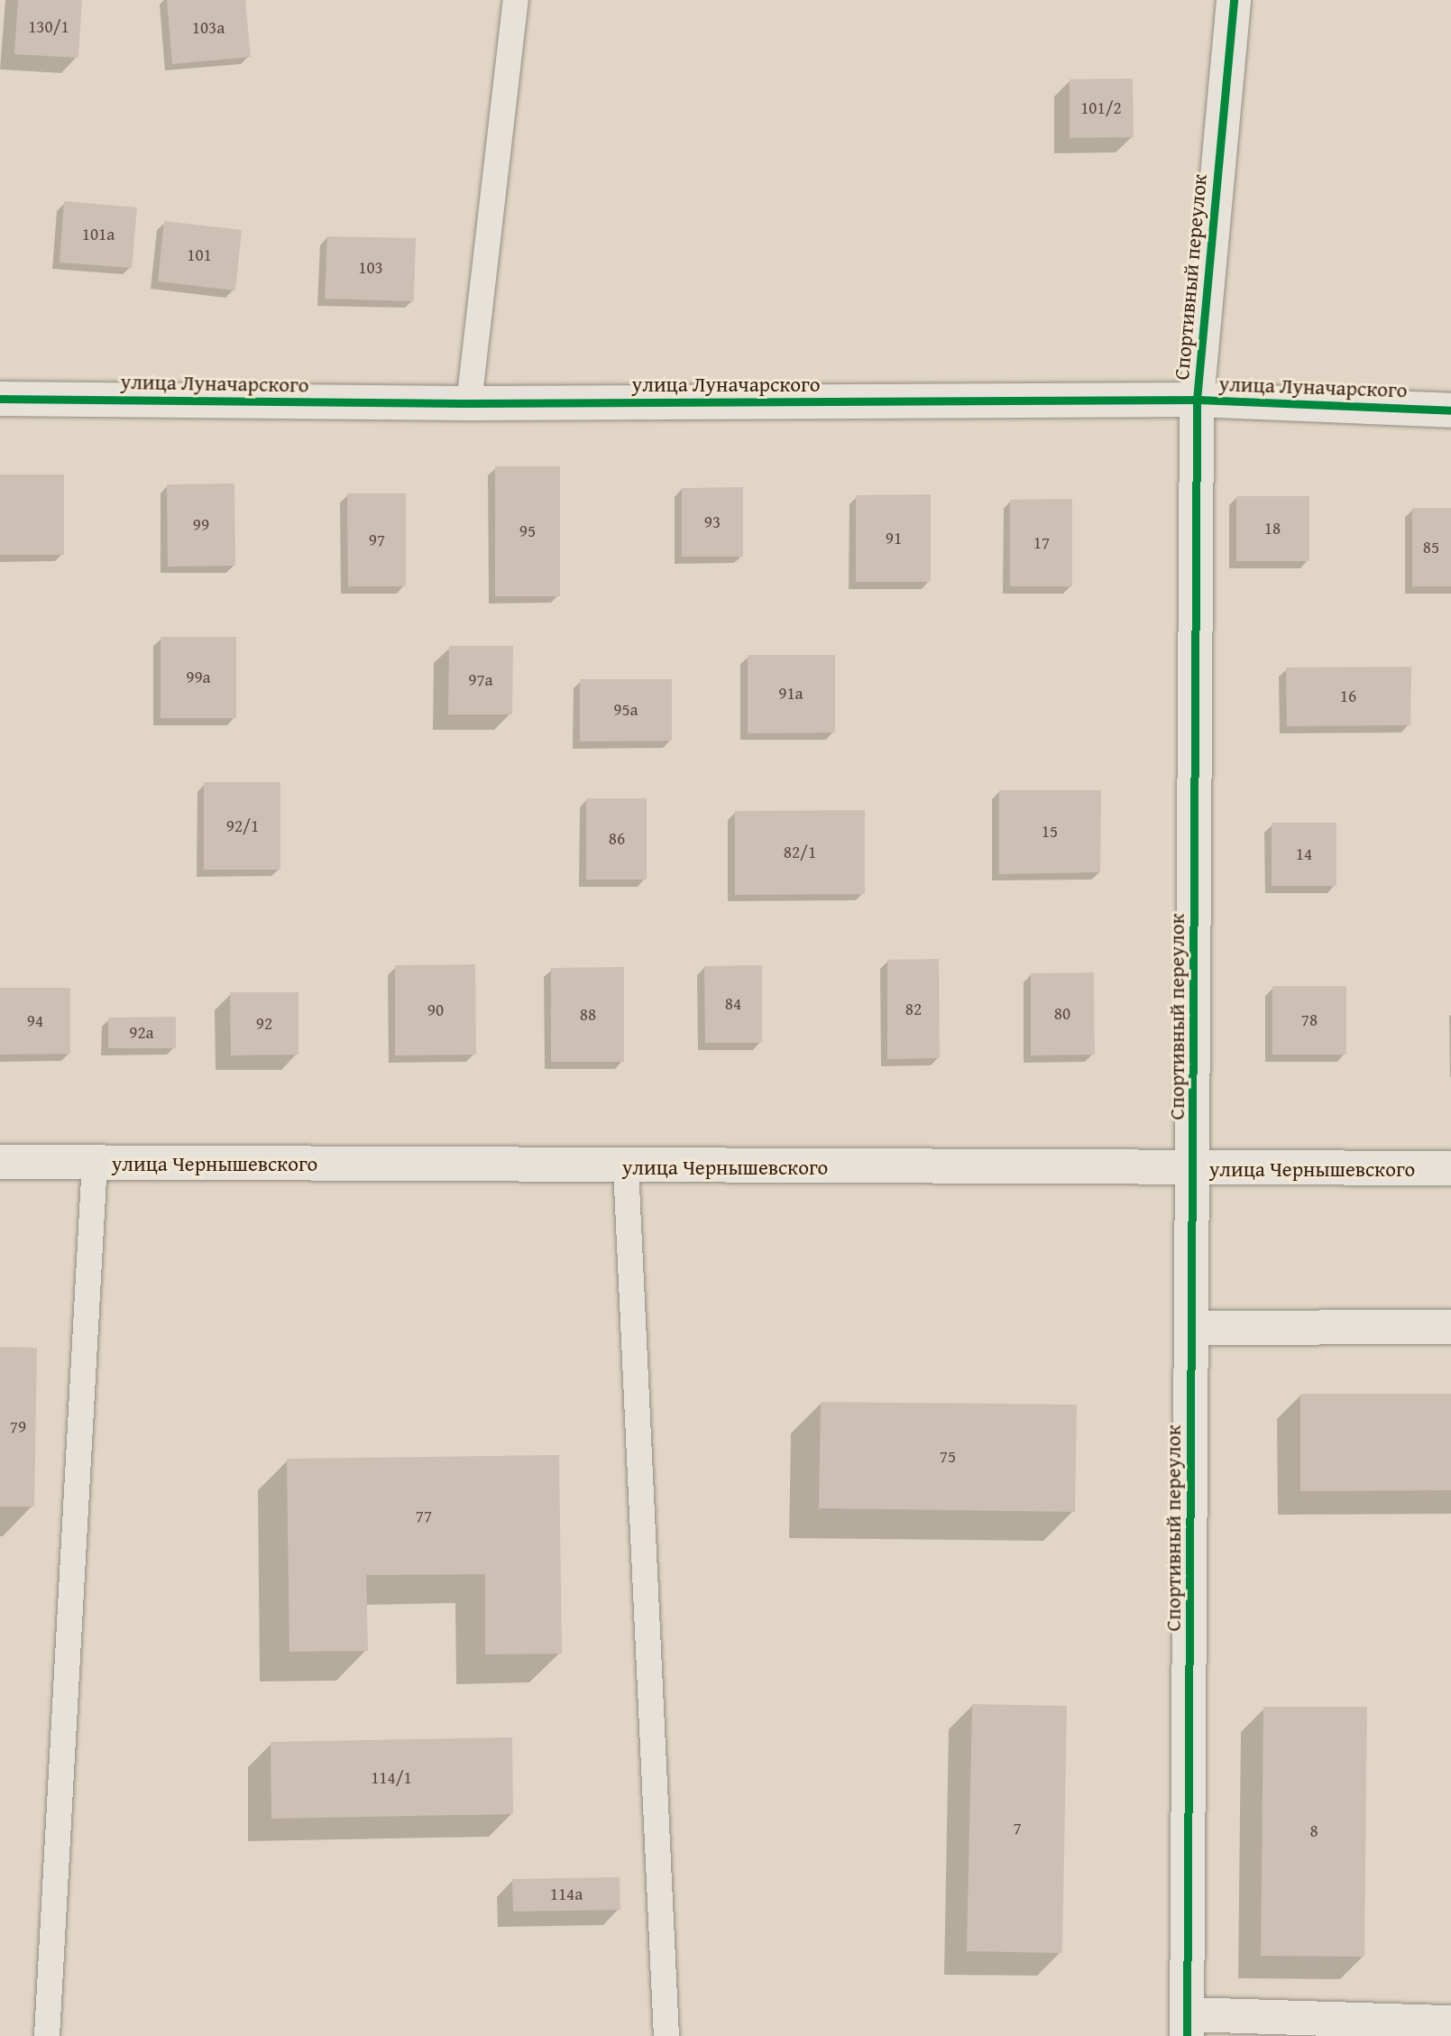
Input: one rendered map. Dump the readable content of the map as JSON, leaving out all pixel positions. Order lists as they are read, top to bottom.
{
  "streets": {
    "street": ["Спортивный переулок", "улица Луначарского", "улица Чернышевского"]
  },
  "crossings": [
    ["Спортивный переулок", "улица Луначарского"],
    ["Спортивный переулок", "улица Чернышевского"]
  ],
  "house_numbers": [
    "130/1",
    "103а",
    "101/2",
    "101а",
    "101",
    "103",
    "93",
    "99",
    "18",
    "95",
    "91",
    "97",
    "17",
    "85",
    "99а",
    "97а",
    "91а",
    "16",
    "95а",
    "92/1",
    "15",
    "86",
    "82/1",
    "14",
    "84",
    "82",
    "90",
    "80",
    "88",
    "78",
    "94",
    "92",
    "92а",
    "79",
    "75",
    "77",
    "114/1",
    "7",
    "8",
    "114а"
  ]
}
